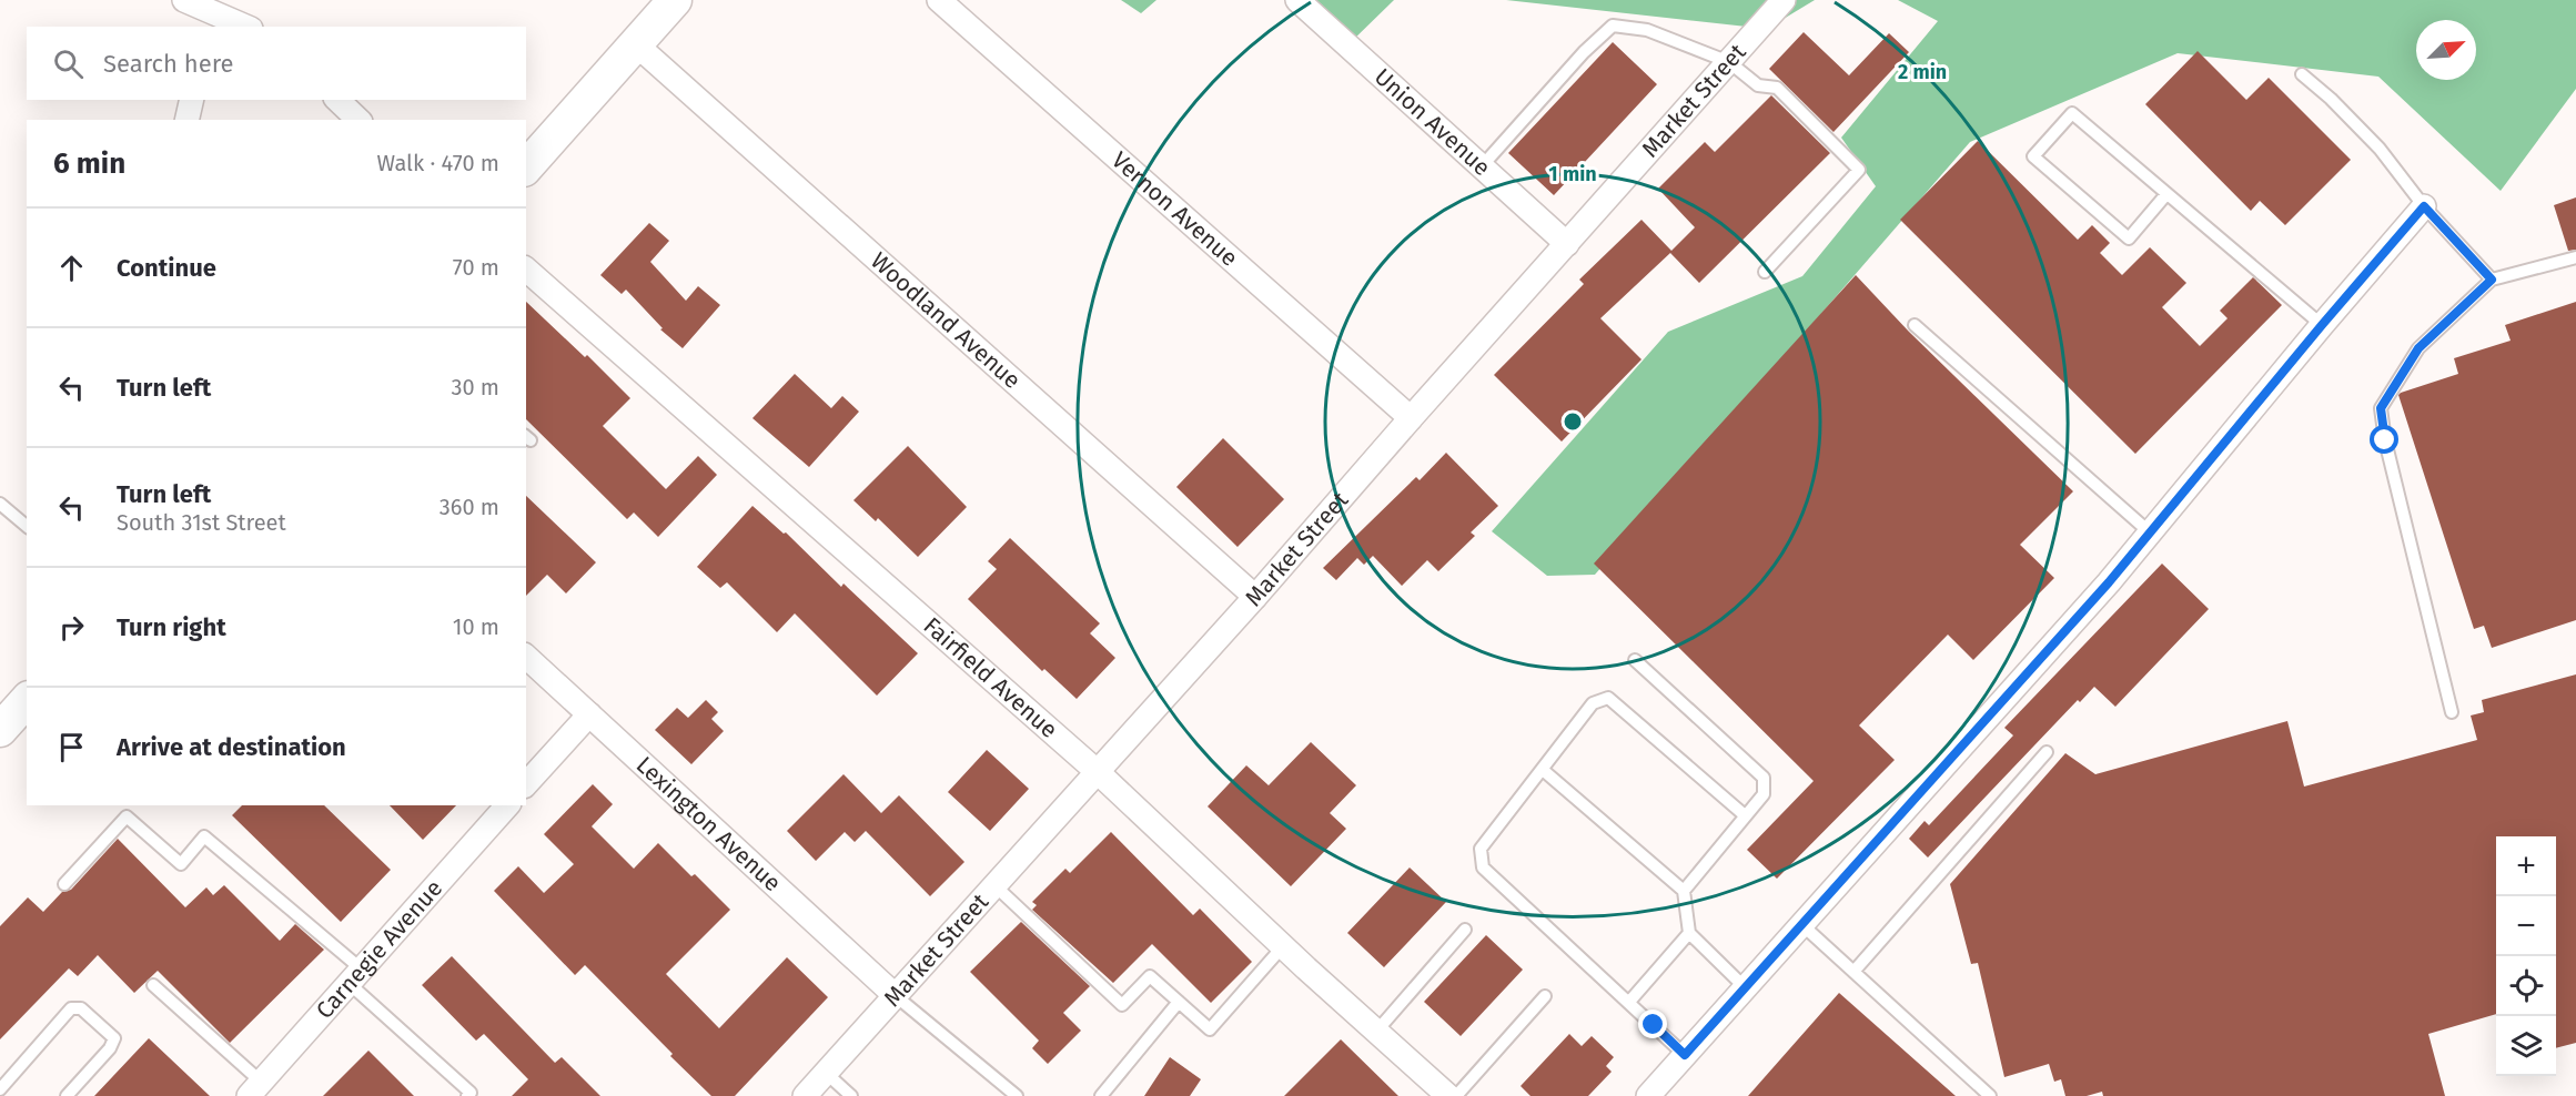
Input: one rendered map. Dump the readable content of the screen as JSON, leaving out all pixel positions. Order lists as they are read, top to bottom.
{
  "streets": {
    "street": [
      "Market Street",
      "Union Avenue",
      "Vernon Avenue",
      "Woodland Avenue",
      "Fairfield Avenue",
      "Lexington Avenue",
      "Carnegie Avenue"
    ]
  },
  "crossings": [
    ["Market Street", "Union Avenue"],
    ["Market Street", "Vernon Avenue"],
    ["Market Street", "Woodland Avenue"],
    ["Market Street", "Fairfield Avenue"],
    ["Market Street", "Lexington Avenue"]
  ],
  "north": "top right",
  "page": {
    "search": "Search here",
    "heading": ["6 min", "Walk · 470 m"],
    "list": [
      ["Continue", "70 m"],
      ["Turn left", "30 m"],
      ["Turn left", "South 31st Street", "360 m"],
      ["Turn right", "10 m"],
      "Arrive at destination"
    ],
    "map_buttons": ["+", "−"]
  },
  "rings": ["2 min", "1 min"]
}
